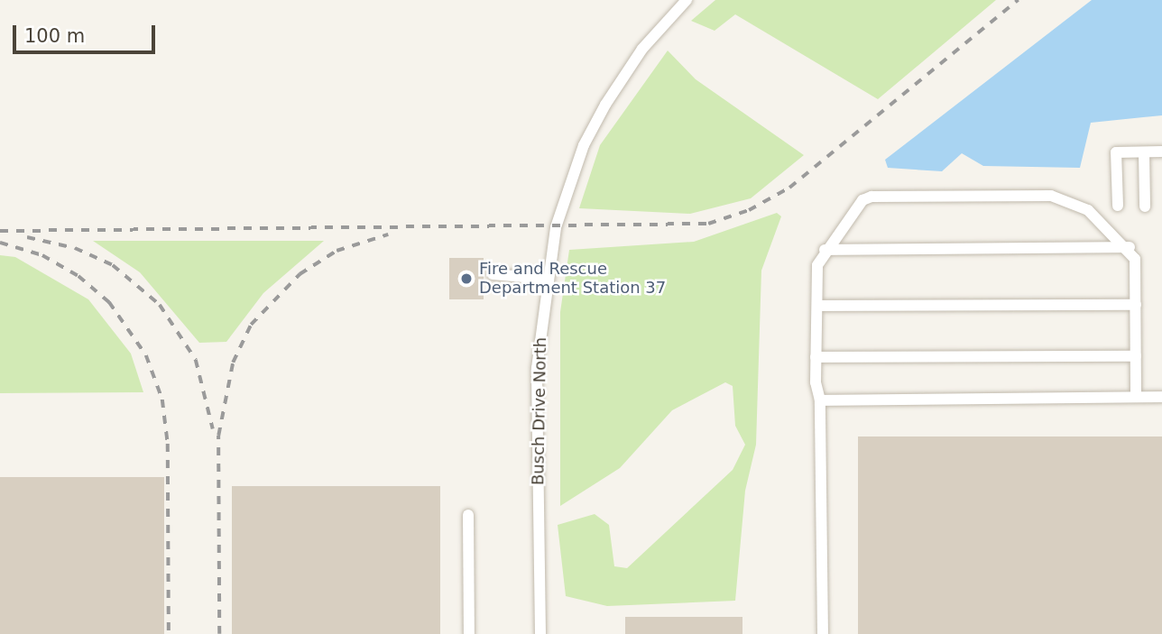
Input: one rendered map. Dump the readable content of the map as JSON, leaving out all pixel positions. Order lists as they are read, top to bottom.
{
  "streets": {
    "street": ["Busch Drive North"]
  },
  "places": ["Fire and Rescue Department Station 37"],
  "scale_bar": "100 m"
}
